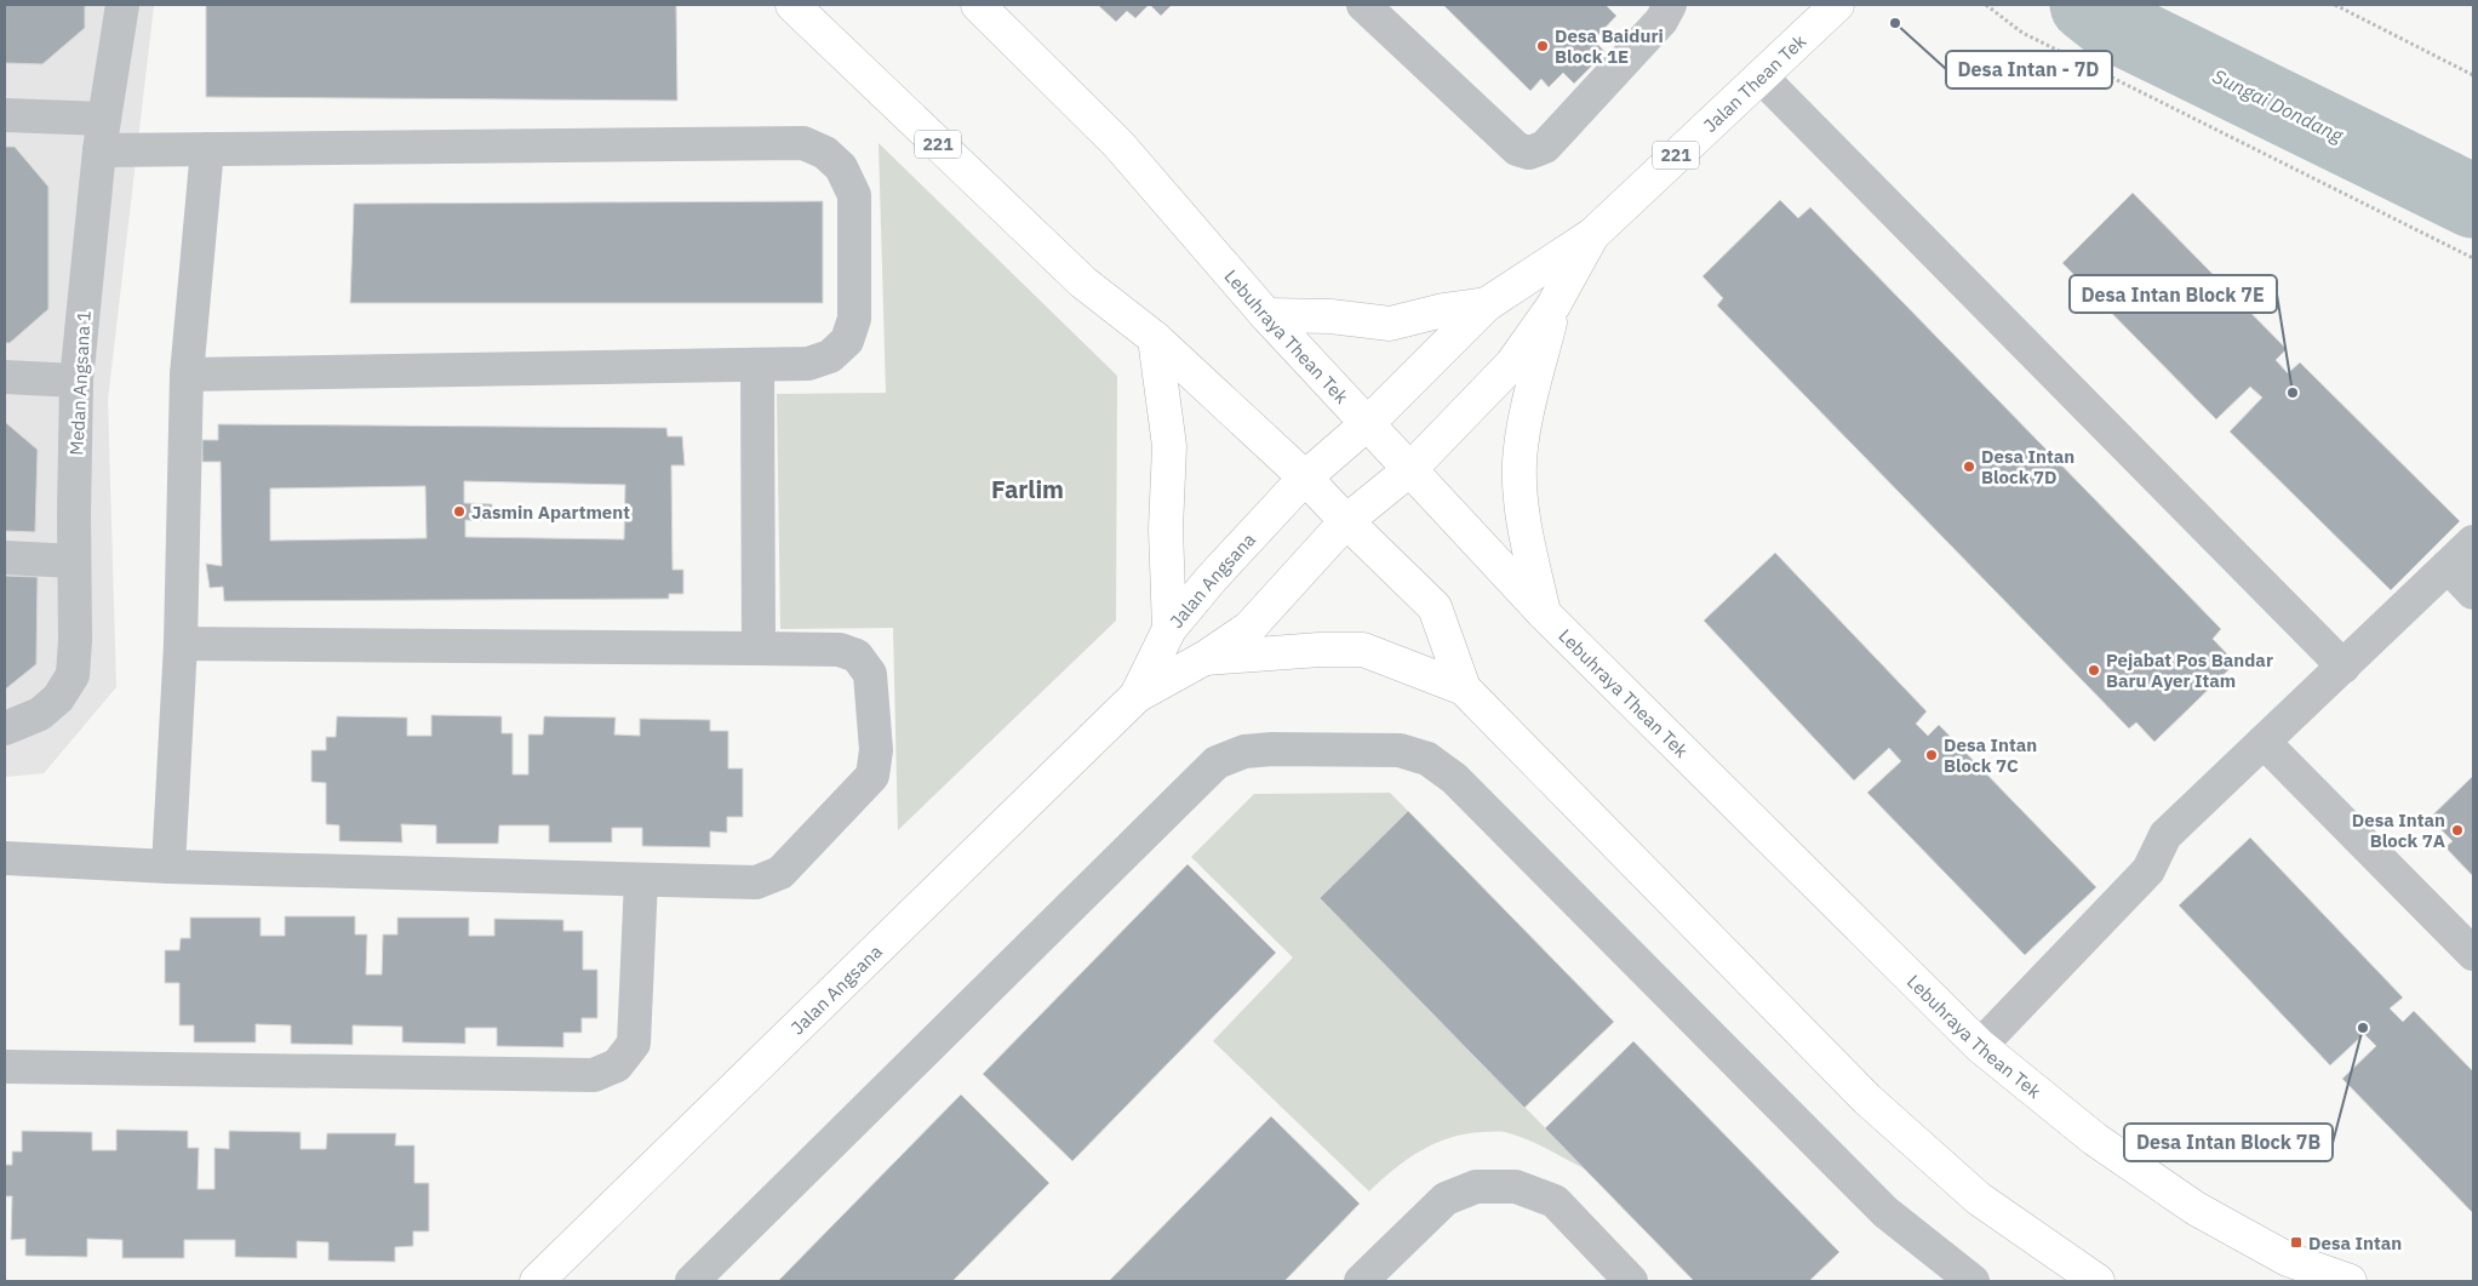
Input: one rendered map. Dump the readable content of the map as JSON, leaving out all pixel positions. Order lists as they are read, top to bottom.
{
  "streets": {
    "main road": [
      "Jalan Thean Tek",
      "221",
      "Lebuhraya Thean Tek",
      "Jalan Angsana"
    ],
    "street": ["Medan Angsana 1"]
  },
  "crossings": [
    ["Jalan Thean Tek", "221"],
    ["Jalan Thean Tek", "Lebuhraya Thean Tek"],
    ["Jalan Thean Tek", "Jalan Angsana"],
    ["221", "Jalan Angsana"],
    ["Lebuhraya Thean Tek", "Jalan Angsana"]
  ],
  "districts": ["Farlim"],
  "water": ["Sungai Dondang"],
  "places": {
    "other": [
      "Desa Intan - 7D",
      "Desa Baiduri Block 1E",
      "Desa Intan Block 7E",
      "Desa Intan Block 7D",
      "Jasmin Apartment",
      "Pejabat Pos Bandar Baru Ayer Itam",
      "Desa Intan Block 7C",
      "Desa Intan Block 7A",
      "Desa Intan Block 7B"
    ],
    "transit": ["Desa Intan"]
  }
}
